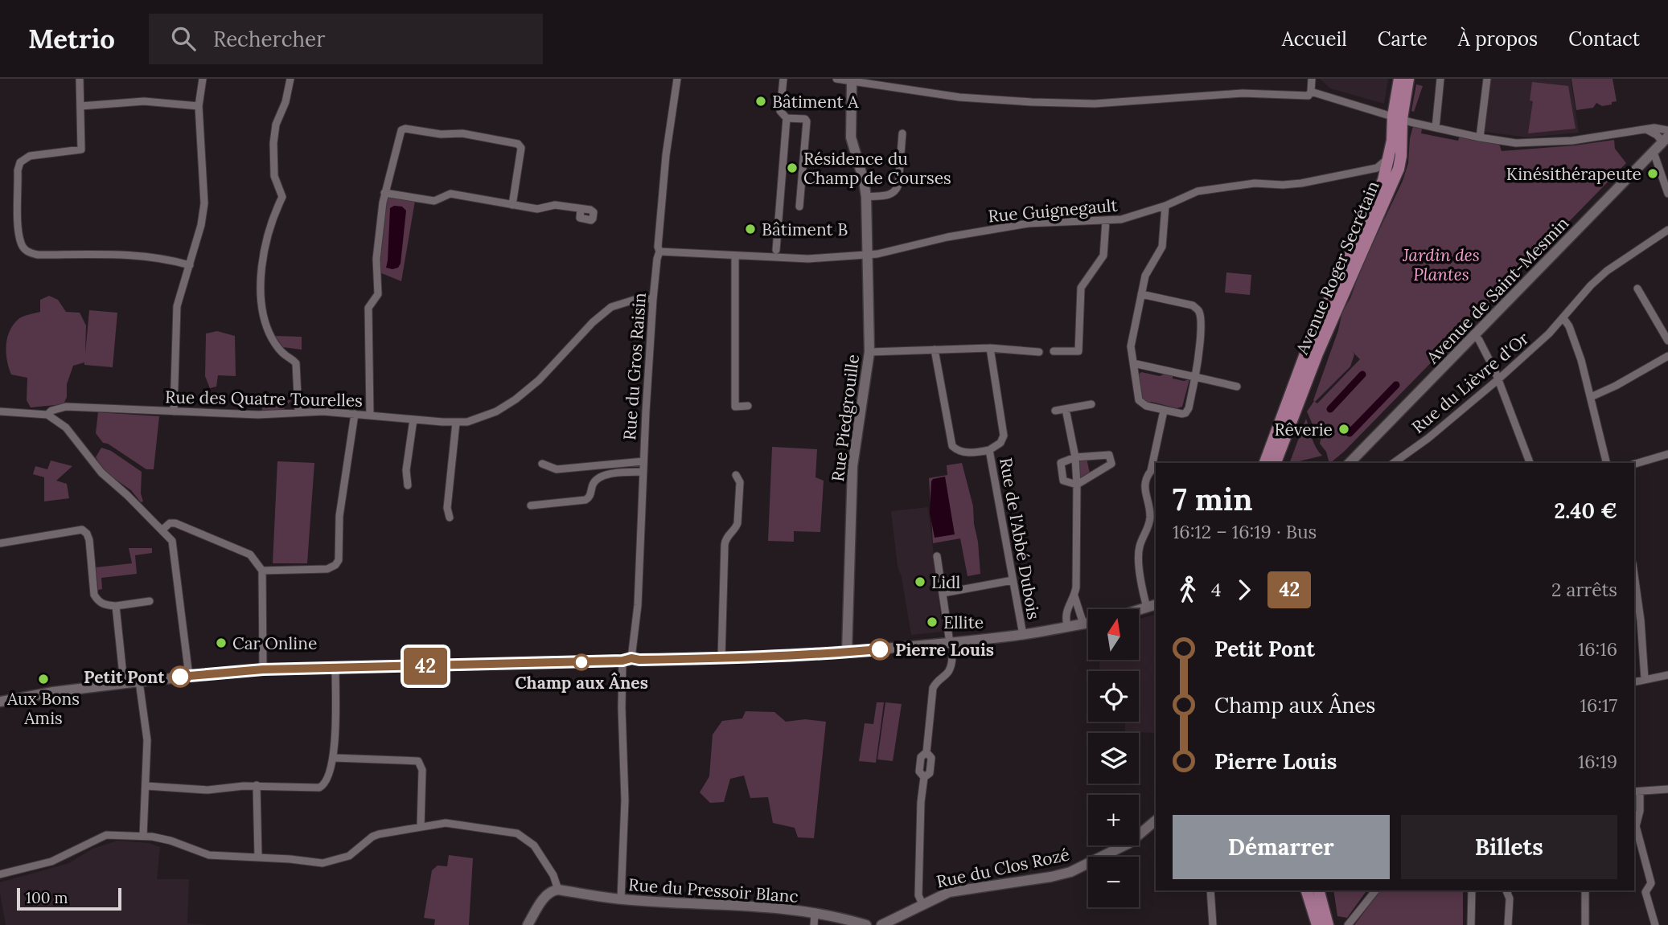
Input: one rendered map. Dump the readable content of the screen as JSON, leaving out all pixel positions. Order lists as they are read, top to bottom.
{
  "streets": {
    "main road": ["Avenue Roger Secrétain"],
    "street": [
      "Rue Guignegault",
      "Avenue de Saint-Mesmin",
      "Rue du Gros Raisin",
      "Rue du Lièvre d'Or",
      "Rue des Quatre Tourelles",
      "Rue Piedgrouille",
      "Rue de l'Abbé Dubois",
      "Rue du Clos Rozé",
      "Rue du Pressoir Blanc"
    ]
  },
  "crossings": [
    ["Rue Guignegault", "Avenue Roger Secrétain"],
    ["Rue Guignegault", "Rue du Gros Raisin"],
    ["Rue Guignegault", "Rue Piedgrouille"],
    ["Rue du Gros Raisin", "Rue des Quatre Tourelles"],
    ["Rue du Gros Raisin", "Rue du Pressoir Blanc"]
  ],
  "parks": ["Jardin des Plantes"],
  "places": [
    "Bâtiment A",
    "Résidence du Champ de Courses",
    "Kinésithérapeute",
    "Bâtiment B",
    "Rêverie",
    "Lidl",
    "Ellite",
    "Car Online",
    "Pierre Louis",
    "Champ aux Ânes",
    "Petit Pont",
    "Aux Bons Amis"
  ],
  "lines": ["bus line 42"],
  "scale_bar": "100 m",
  "north": "top",
  "page": {
    "header": "Metrio",
    "search": "Rechercher",
    "nav": [
      "Accueil",
      "Carte",
      "À propos",
      "Contact"
    ],
    "on_map": "42",
    "heading": ["7 min", "16:12 – 16:19 · Bus", "2.40 €"],
    "legs": ["4", "42", "2 arrêts"],
    "map_buttons": ["+", "−"],
    "list": [
      {
        "name": "Petit Pont",
        "value": "16:16"
      },
      {
        "name": "Champ aux Ânes",
        "value": "16:17"
      },
      {
        "name": "Pierre Louis",
        "value": "16:19"
      }
    ],
    "buttons": ["Démarrer", "Billets"],
    "scale": "100 m"
  }
}
